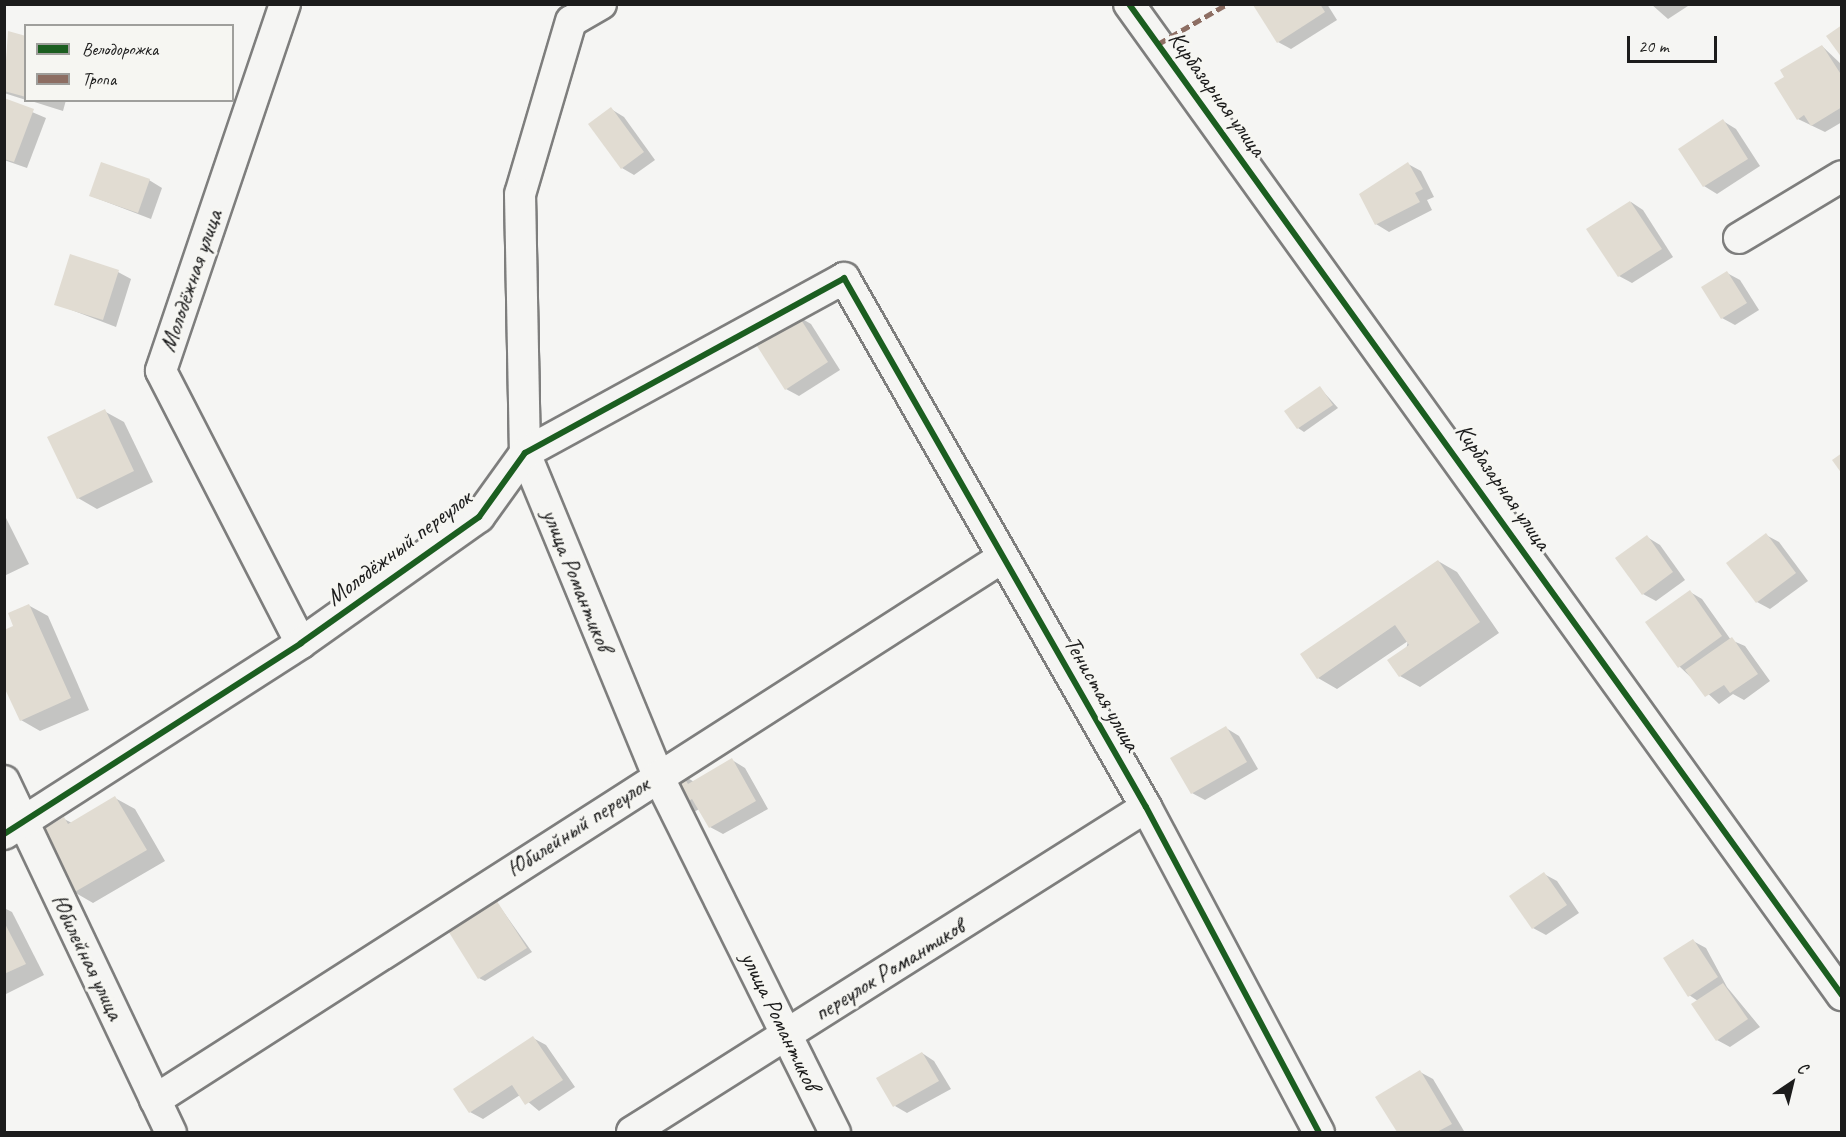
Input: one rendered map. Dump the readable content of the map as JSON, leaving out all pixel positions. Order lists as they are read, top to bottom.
{
  "streets": {
    "street": [
      "Кирбазарная улица",
      "Молодёжная улица",
      "Молодёжный переулок",
      "улица Романтиков",
      "Тенистая улица",
      "Юбилейный переулок",
      "Юбилейная улица",
      "переулок Романтиков"
    ]
  },
  "crossings": [
    ["Молодёжная улица", "Молодёжный переулок"],
    ["Молодёжный переулок", "улица Романтиков"],
    ["Молодёжный переулок", "Тенистая улица"],
    ["Молодёжный переулок", "Юбилейная улица"],
    ["улица Романтиков", "Юбилейный переулок"],
    ["улица Романтиков", "переулок Романтиков"],
    ["Тенистая улица", "Юбилейный переулок"],
    ["Тенистая улица", "переулок Романтиков"],
    ["Юбилейный переулок", "Юбилейная улица"]
  ],
  "legend": ["Велодорожка", "Тропа"],
  "scale_bar": "20 m",
  "north": "top right"
}
